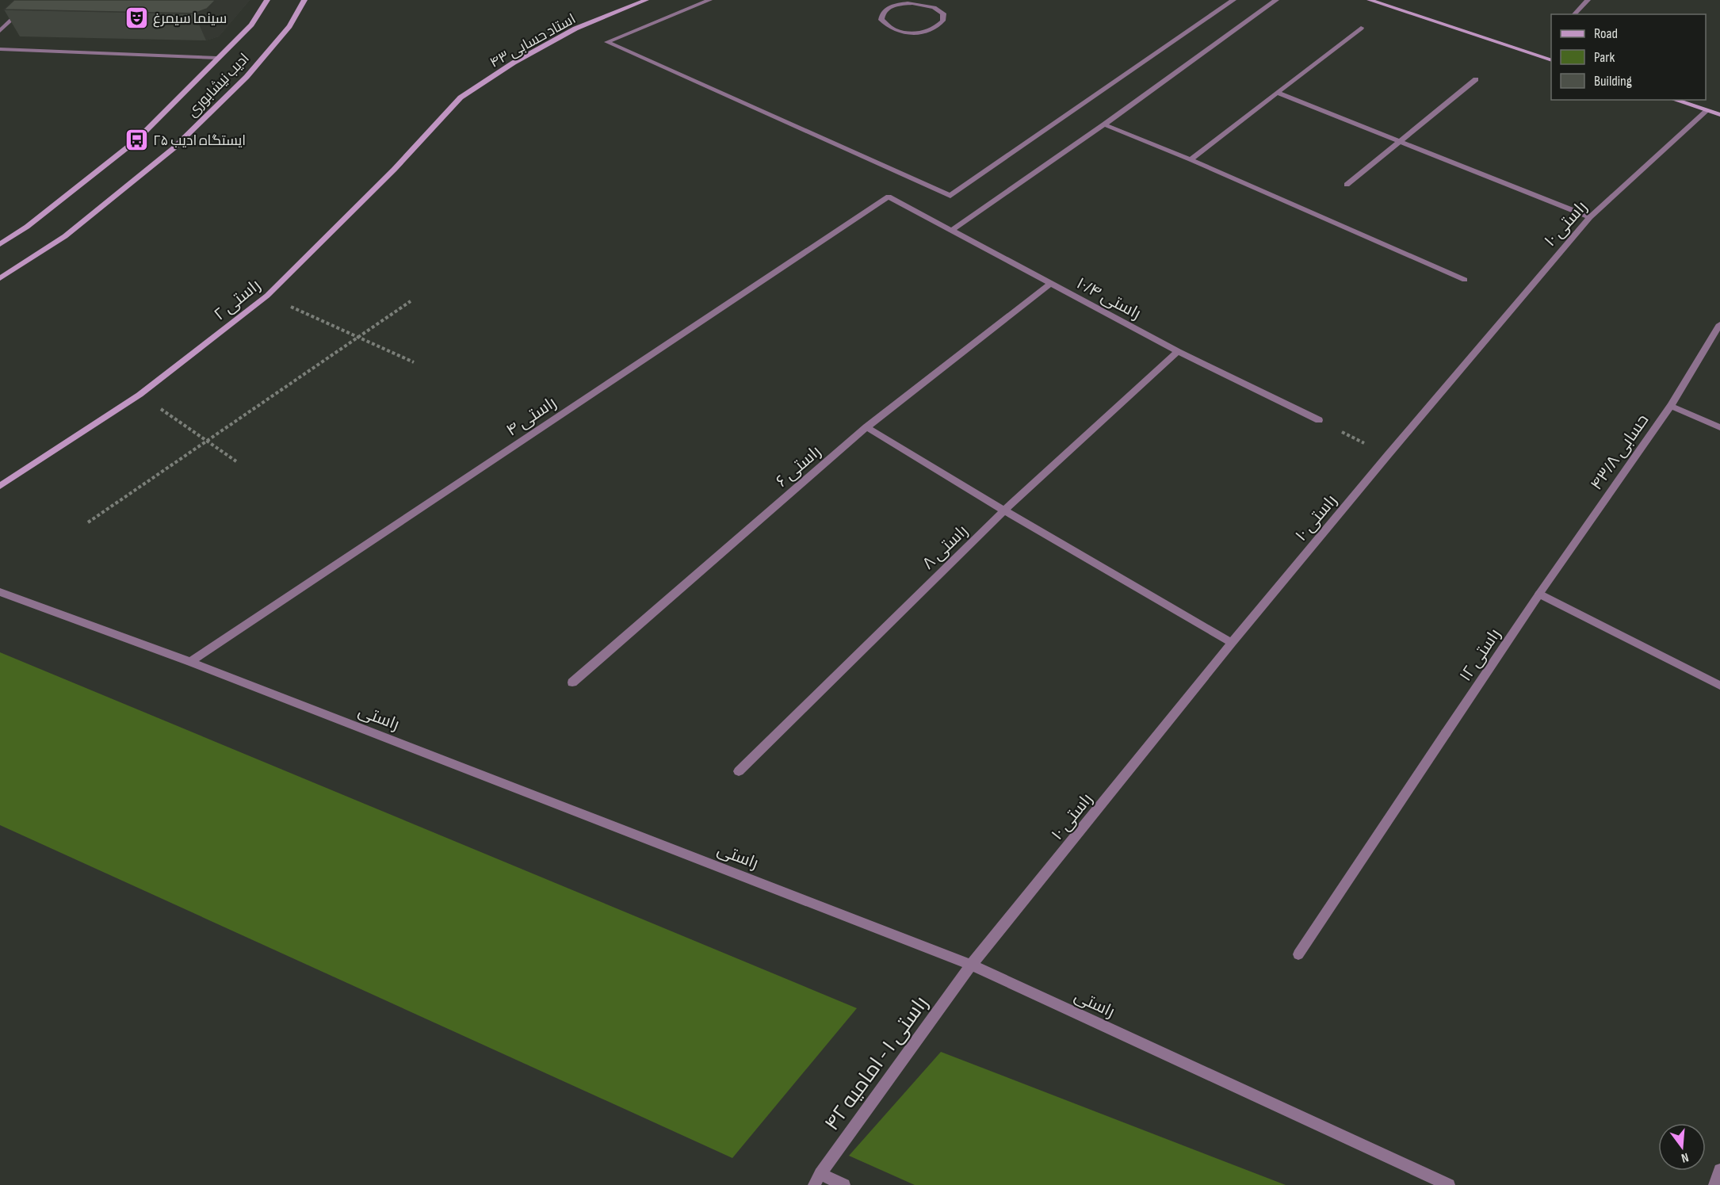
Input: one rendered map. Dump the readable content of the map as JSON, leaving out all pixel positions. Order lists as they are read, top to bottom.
{
  "streets": {
    "street": [
      "استاد حسابی ۴۳",
      "ادیب نیشابوری",
      "راستی ۱۰",
      "راستی ۱۰/۴",
      "راستی ۲",
      "راستی ۴",
      "حسابی ۴۳/۸",
      "راستی ۶",
      "راستی ۸",
      "راستی ۱۲",
      "راستی",
      "راستی ۱ - امامیه ۴۲"
    ]
  },
  "crossings": [
    ["استاد حسابی ۴۳", "راستی ۲"],
    ["راستی ۱۰", "راستی"],
    ["راستی ۱۰", "راستی ۱ - امامیه ۴۲"],
    ["راستی ۱۰/۴", "راستی ۴"],
    ["راستی ۱۰/۴", "راستی ۶"],
    ["راستی ۱۰/۴", "راستی ۸"],
    ["راستی ۴", "راستی"],
    ["حسابی ۴۳/۸", "راستی ۱۲"],
    ["راستی", "راستی ۱ - امامیه ۴۲"]
  ],
  "places": {
    "theatre": ["سینما سیمرغ"],
    "bus stop": ["ایستگاه ادیب ۲۵"]
  },
  "legend": ["Road", "Park", "Building"],
  "north": "bottom"
}
